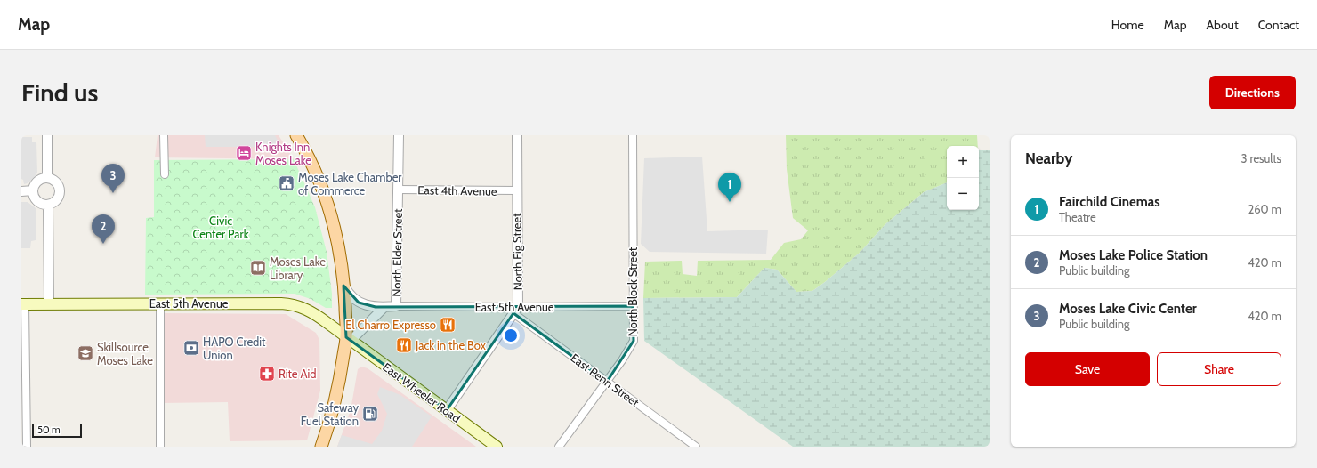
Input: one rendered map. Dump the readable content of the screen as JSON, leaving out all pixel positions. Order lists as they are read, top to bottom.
{
  "streets": {
    "main road": ["East 5th Avenue", "East Wheeler Road"],
    "street": [
      "East 4th Avenue",
      "North Fig Street",
      "North Elder Street",
      "North Block Street",
      "East Penn Street"
    ]
  },
  "crossings": [
    ["East 4th Avenue", "North Fig Street"],
    ["East 4th Avenue", "North Elder Street"],
    ["North Fig Street", "East 5th Avenue"],
    ["North Fig Street", "East Penn Street"],
    ["North Elder Street", "East 5th Avenue"],
    ["North Elder Street", "East Wheeler Road"],
    ["North Block Street", "East 5th Avenue"],
    ["North Block Street", "East Penn Street"],
    ["East 5th Avenue", "East Penn Street"],
    ["East 5th Avenue", "East Wheeler Road"]
  ],
  "parks": ["Civic Center Park"],
  "places": {
    "hotel": ["Knights Inn Moses Lake"],
    "public building": ["Moses Lake Chamber of Commerce"],
    "library": ["Moses Lake Library"],
    "restaurant": ["El Charro Expresso", "Jack in the Box"],
    "bank": ["HAPO Credit Union"],
    "school or university": ["Skillsource Moses Lake"],
    "pharmacy": ["Rite Aid"],
    "fuel station": ["Safeway Fuel Station"]
  },
  "scale_bar": "50 m",
  "page": {
    "header": "Map",
    "nav": [
      "Home",
      "Map",
      "About",
      "Contact"
    ],
    "buttons": [
      "Directions",
      ["Save", "Share"]
    ],
    "title": "Find us",
    "heading": ["Nearby", "3 results"],
    "map_buttons": ["+", "−"],
    "pins": ["3", "1", "2"],
    "list": [
      {
        "mark": "1",
        "name": "Fairchild Cinemas",
        "note": "Theatre",
        "value": "260 m"
      },
      {
        "mark": "2",
        "name": "Moses Lake Police Station",
        "note": "Public building",
        "value": "420 m"
      },
      {
        "mark": "3",
        "name": "Moses Lake Civic Center",
        "note": "Public building",
        "value": "420 m"
      }
    ],
    "scale": "50 m"
  }
}
